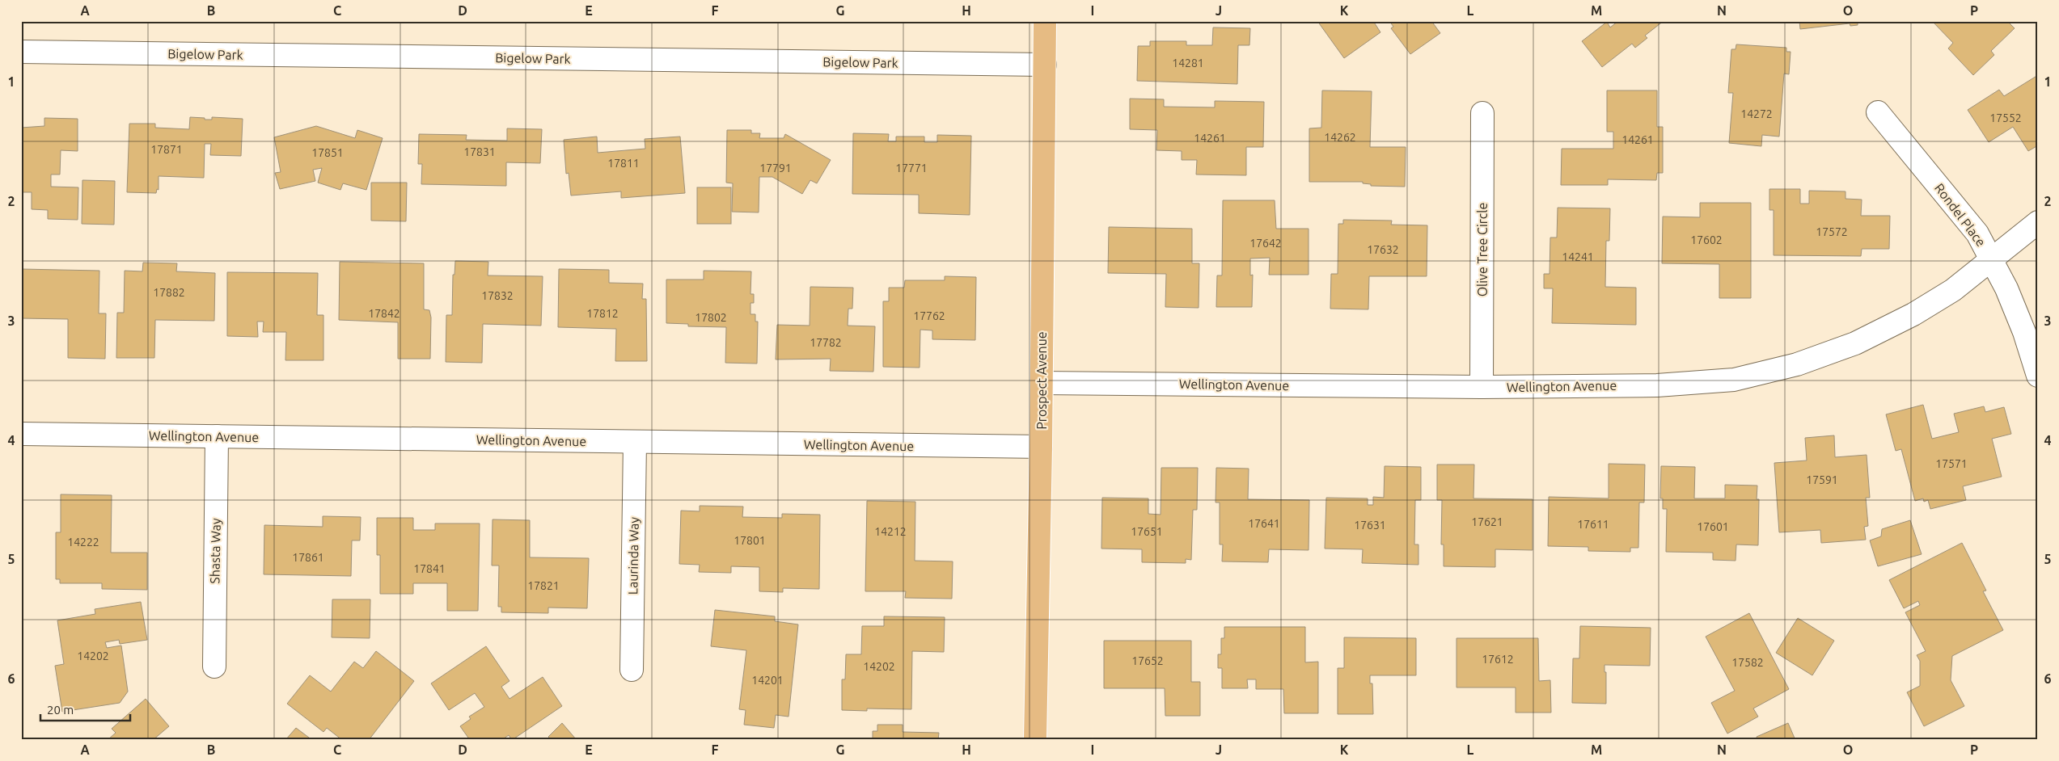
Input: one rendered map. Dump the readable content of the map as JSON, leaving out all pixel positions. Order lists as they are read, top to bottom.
{
  "streets": {
    "main road": ["Prospect Avenue"],
    "street": [
      "Bigelow Park",
      "Rondel Place",
      "Olive Tree Circle",
      "Wellington Avenue",
      "Shasta Way",
      "Laurinda Way"
    ]
  },
  "crossings": [
    ["Bigelow Park", "Prospect Avenue"],
    ["Rondel Place", "Wellington Avenue"],
    ["Olive Tree Circle", "Wellington Avenue"],
    ["Prospect Avenue", "Wellington Avenue"],
    ["Wellington Avenue", "Shasta Way"],
    ["Wellington Avenue", "Laurinda Way"]
  ],
  "house_numbers": [
    "14281",
    "14272",
    "17552",
    "14262",
    "14261",
    "14261",
    "17871",
    "17831",
    "17851",
    "17811",
    "17791",
    "17771",
    "17572",
    "17602",
    "17642",
    "17632",
    "14241",
    "17882",
    "17832",
    "17842",
    "17812",
    "17762",
    "17802",
    "17782",
    "17571",
    "17591",
    "17621",
    "17641",
    "17611",
    "17631",
    "17601",
    "14212",
    "17651",
    "17801",
    "14222",
    "17861",
    "17841",
    "17821",
    "14202",
    "17612",
    "17652",
    "17582",
    "14202",
    "14201"
  ],
  "scale_bar": "20 m",
  "grid": {
    "columns": [
      "A",
      "B",
      "C",
      "D",
      "E",
      "F",
      "G",
      "H",
      "I",
      "J",
      "K",
      "L",
      "M",
      "N",
      "O",
      "P"
    ],
    "rows": [
      "1",
      "2",
      "3",
      "4",
      "5",
      "6"
    ]
  }
}
